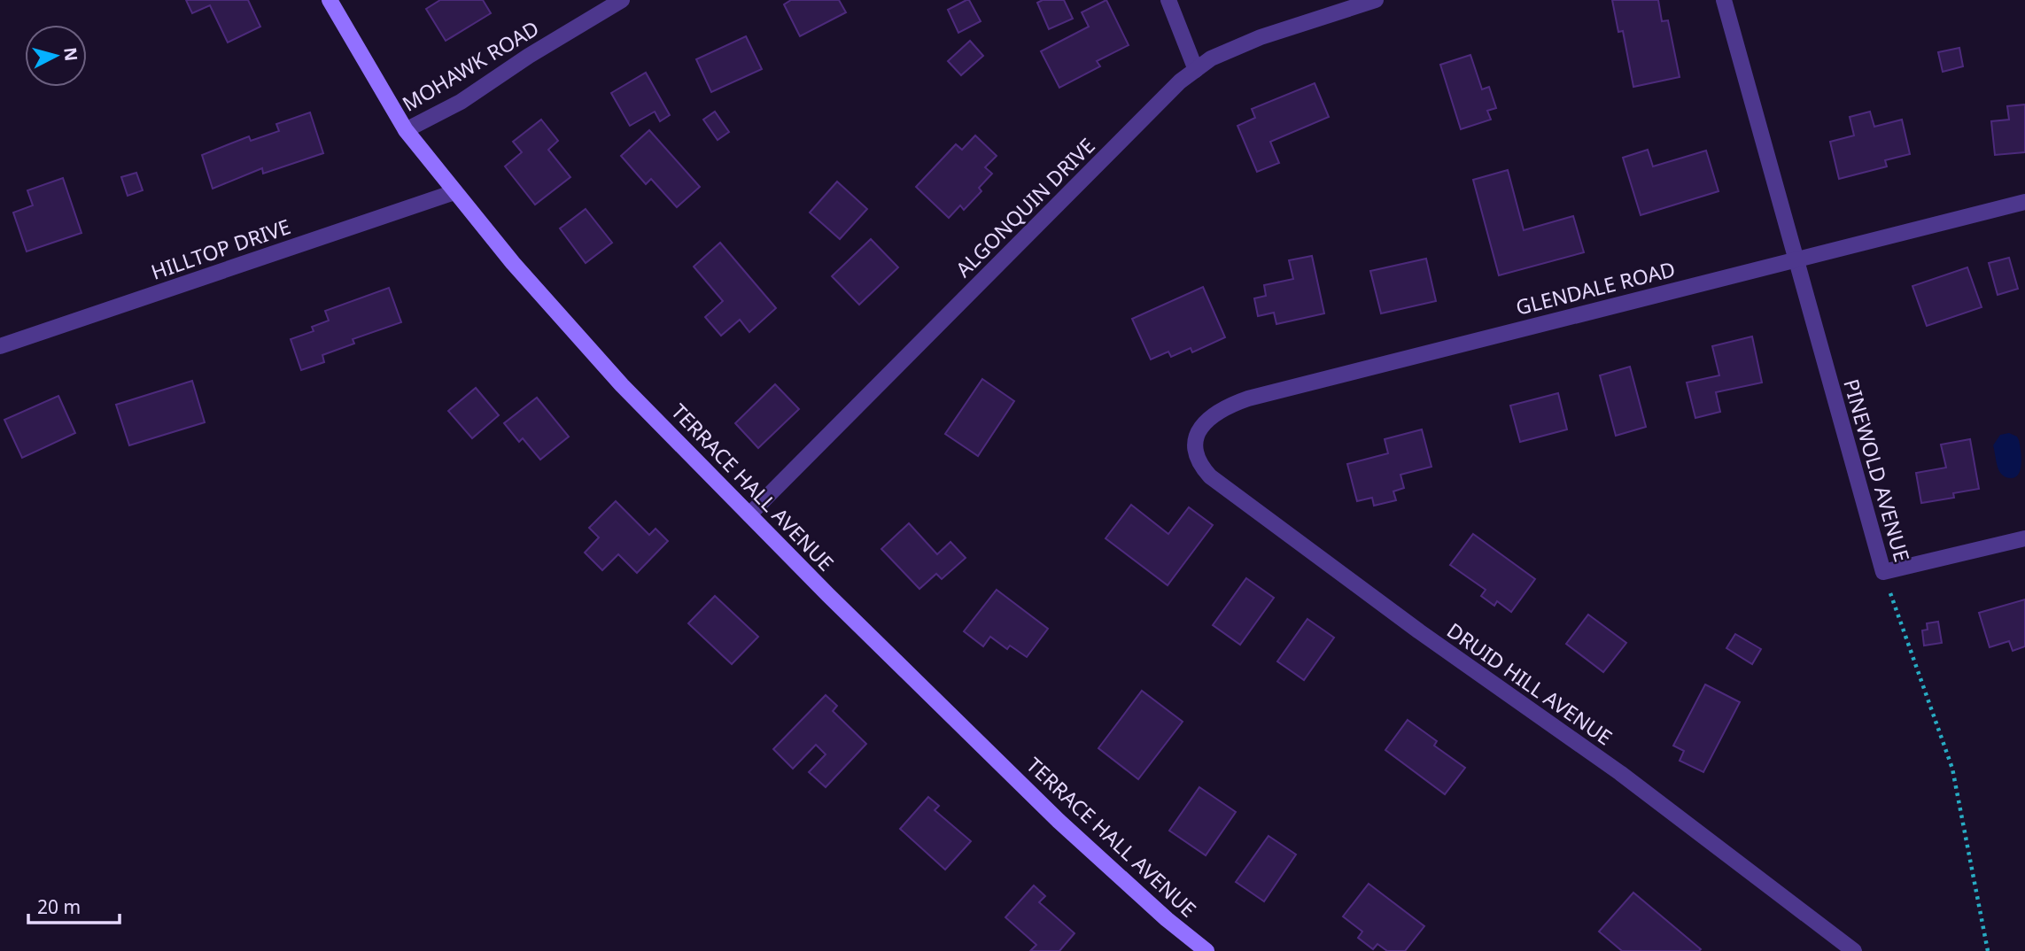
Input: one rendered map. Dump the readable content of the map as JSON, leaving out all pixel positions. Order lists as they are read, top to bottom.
{
  "streets": {
    "main road": ["TERRACE HALL AVENUE"],
    "street": [
      "MOHAWK ROAD",
      "ALGONQUIN DRIVE",
      "HILLTOP DRIVE",
      "GLENDALE ROAD",
      "PINEWOLD AVENUE",
      "DRUID HILL AVENUE"
    ]
  },
  "crossings": [
    ["MOHAWK ROAD", "TERRACE HALL AVENUE"],
    ["ALGONQUIN DRIVE", "TERRACE HALL AVENUE"],
    ["HILLTOP DRIVE", "TERRACE HALL AVENUE"],
    ["GLENDALE ROAD", "PINEWOLD AVENUE"],
    ["GLENDALE ROAD", "DRUID HILL AVENUE"]
  ],
  "scale_bar": "20 m",
  "north": "right"
}
